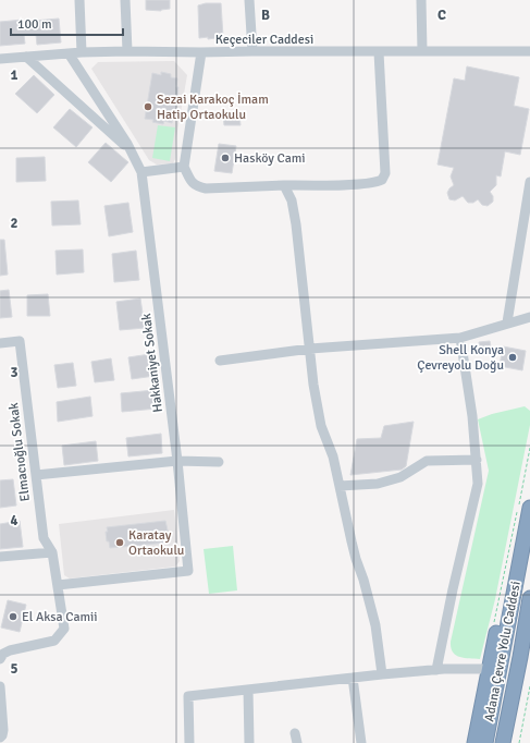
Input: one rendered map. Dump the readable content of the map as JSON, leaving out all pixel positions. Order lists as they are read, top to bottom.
{
  "streets": {
    "highway": ["Adana Çevre Yolu Caddesi"],
    "street": ["Keçeciler Caddesi", "Hakkaniyet Sokak", "Elmacıoğlu Sokak"]
  },
  "crossings": [
    ["Keçeciler Caddesi", "Hakkaniyet Sokak"],
    ["Hakkaniyet Sokak", "Elmacıoğlu Sokak"]
  ],
  "places": [
    "Sezai Karakoç İmam Hatip Ortaokulu",
    "Hasköy Cami",
    "Shell Konya Çevreyolu Doğu",
    "Karatay Ortaokulu",
    "El Aksa Camii"
  ],
  "scale_bar": "100 m",
  "grid": {
    "columns": ["B", "C"],
    "rows": [
      "1",
      "2",
      "3",
      "4",
      "5"
    ]
  }
}
